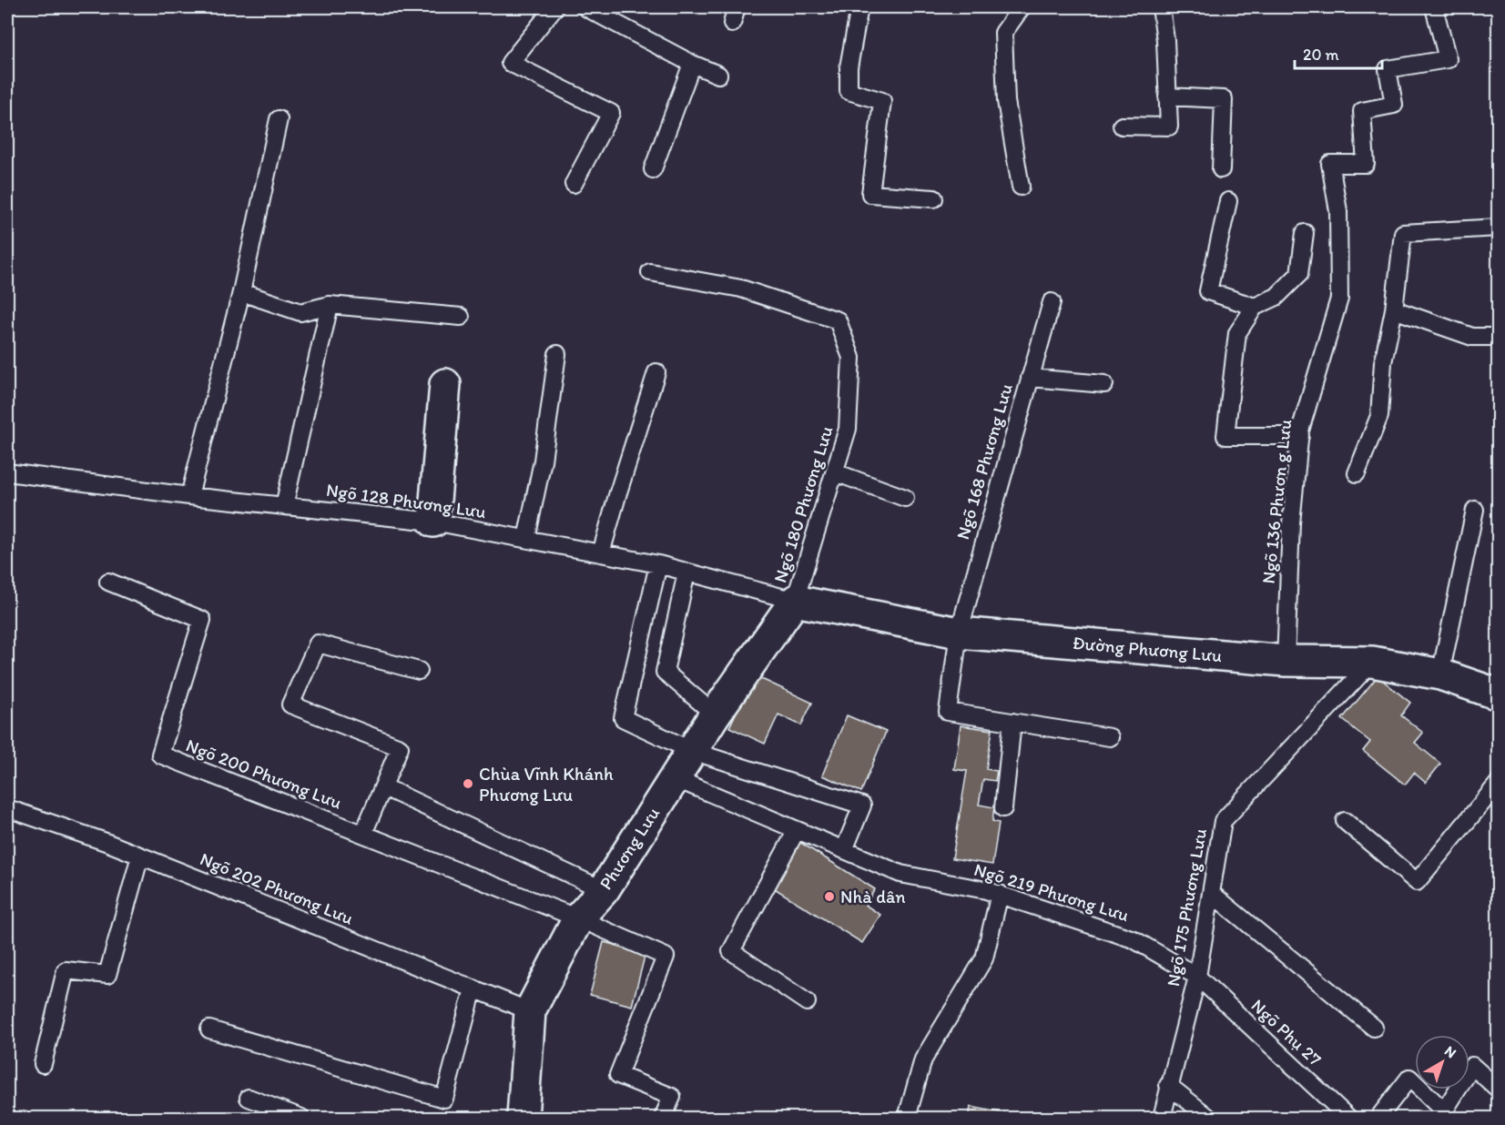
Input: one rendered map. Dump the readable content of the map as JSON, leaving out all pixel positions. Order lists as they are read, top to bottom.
{
  "streets": {
    "street": ["Đường Phương Lưu", "Phương Lưu"],
    "lane": [
      "Ngõ 168 Phương Lưu",
      "Ngõ 128 Phương Lưu",
      "Ngõ 136 Phươn g Lưu",
      "Ngõ 180 Phương Lưu",
      "Ngõ 200 Phương Lưu",
      "Ngõ 202 Phương Lưu",
      "Ngõ 219 Phương Lưu",
      "Ngõ 175 Phương Lưu",
      "Ngõ Phụ 27"
    ]
  },
  "crossings": [
    ["Ngõ 168 Phương Lưu", "Đường Phương Lưu"],
    ["Ngõ 128 Phương Lưu", "Ngõ 180 Phương Lưu"],
    ["Ngõ 128 Phương Lưu", "Đường Phương Lưu"],
    ["Ngõ 128 Phương Lưu", "Phương Lưu"],
    ["Ngõ 136 Phươn g Lưu", "Đường Phương Lưu"],
    ["Ngõ 180 Phương Lưu", "Đường Phương Lưu"],
    ["Ngõ 180 Phương Lưu", "Phương Lưu"],
    ["Đường Phương Lưu", "Phương Lưu"],
    ["Đường Phương Lưu", "Ngõ 175 Phương Lưu"],
    ["Ngõ 200 Phương Lưu", "Phương Lưu"],
    ["Phương Lưu", "Ngõ 202 Phương Lưu"],
    ["Phương Lưu", "Ngõ 219 Phương Lưu"],
    ["Ngõ 219 Phương Lưu", "Ngõ 175 Phương Lưu"],
    ["Ngõ 219 Phương Lưu", "Ngõ Phụ 27"],
    ["Ngõ 175 Phương Lưu", "Ngõ Phụ 27"]
  ],
  "places": ["Chùa Vĩnh Khánh Phương Lưu", "Nhà dân"],
  "scale_bar": "20 m",
  "north": "top right"
}
